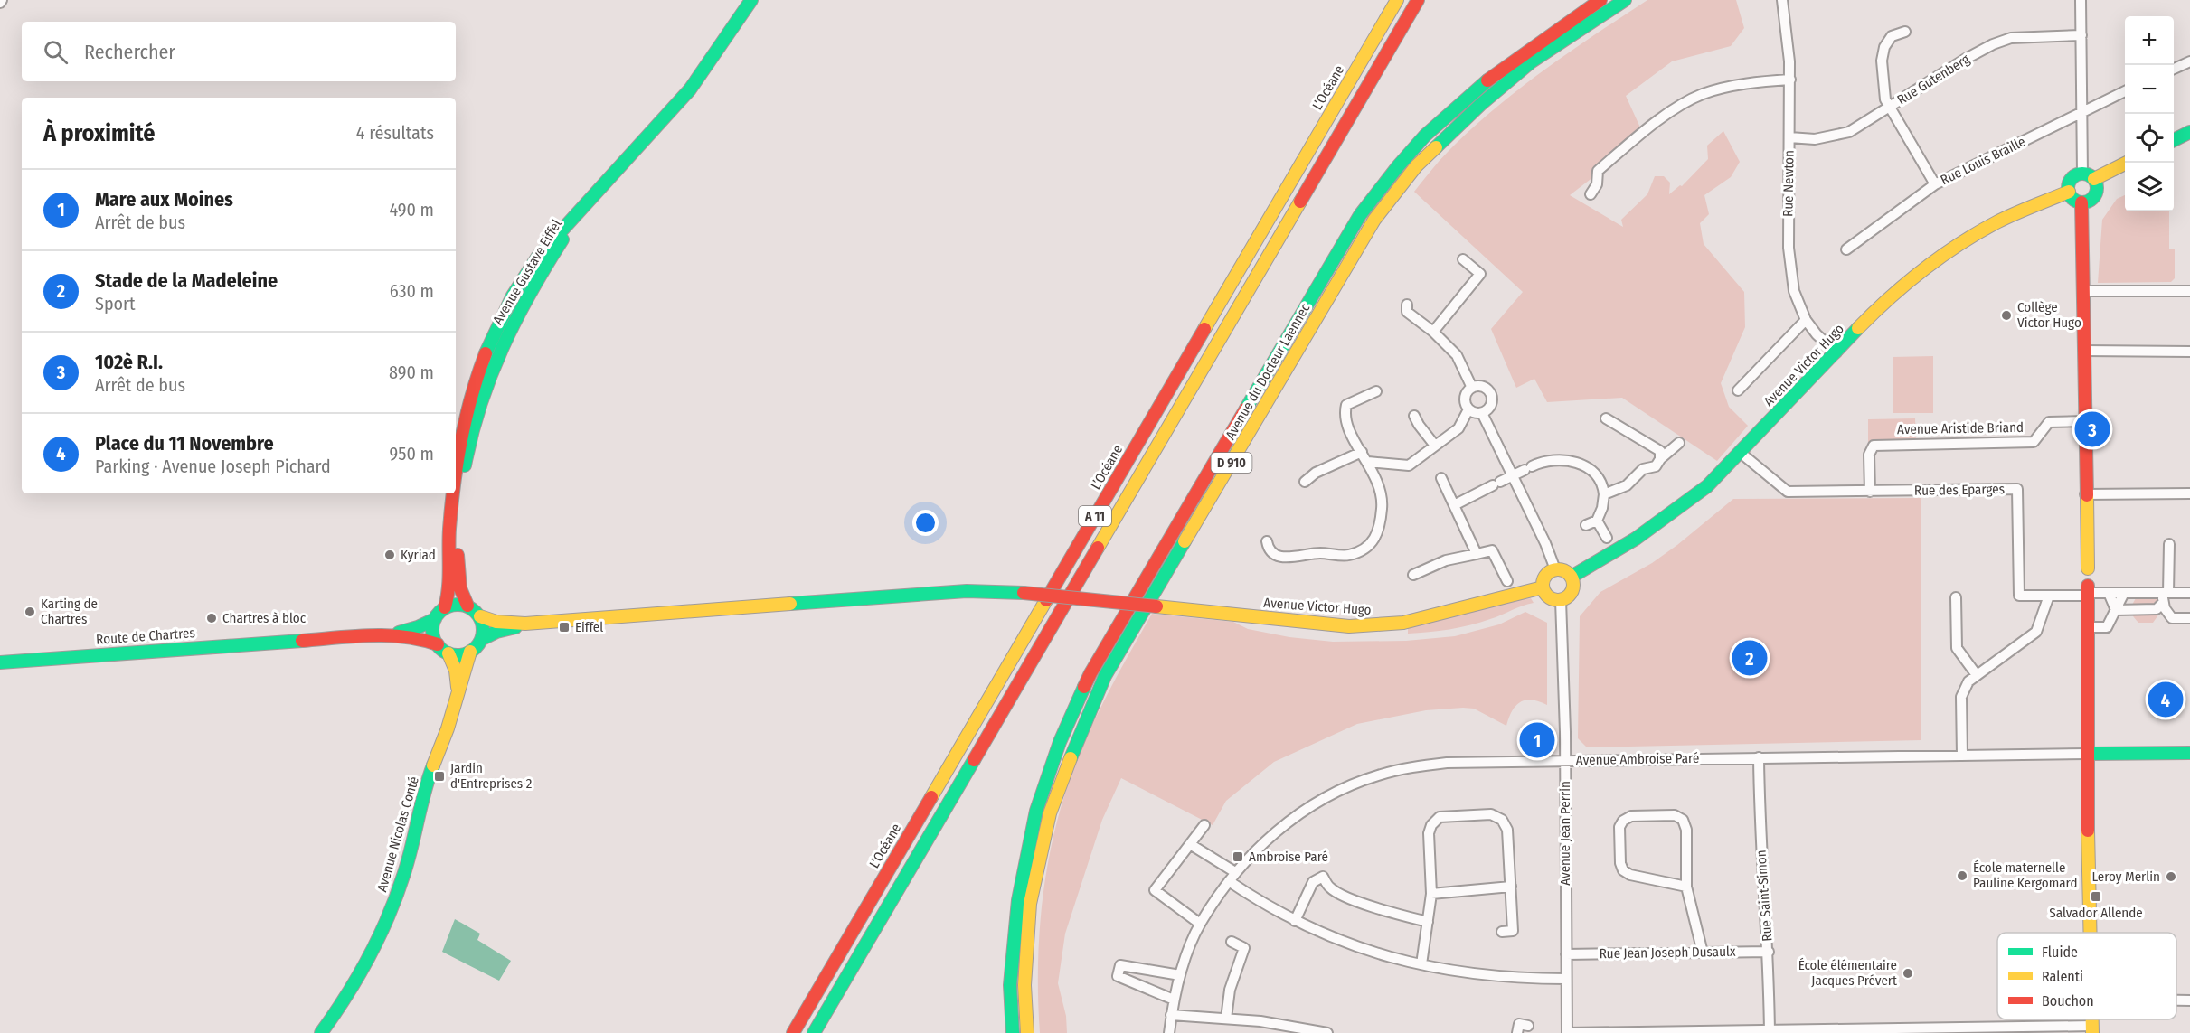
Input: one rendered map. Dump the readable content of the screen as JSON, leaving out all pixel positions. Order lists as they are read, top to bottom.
{
  "streets": {
    "main road": [
      "L’Océane",
      "Avenue Gustave Eiffel",
      "Avenue Victor Hugo",
      "Avenue du Docteur Laennec",
      "D 910",
      "A 11",
      "Route de Chartres",
      "Avenue Nicolas Conté"
    ],
    "street": [
      "Rue Gutenberg",
      "Rue Louis Braille",
      "Rue Newton",
      "Avenue Aristide Briand",
      "Rue des Eparges",
      "Avenue Ambroise Paré",
      "Avenue Jean Perrin",
      "Rue Saint-Simon",
      "Rue Jean Joseph Dusaulx"
    ]
  },
  "crossings": [
    ["Rue Gutenberg", "Rue Newton"],
    ["Rue Newton", "Avenue Victor Hugo"],
    ["Avenue Gustave Eiffel", "Avenue Nicolas Conté"],
    ["Avenue Victor Hugo", "Rue des Eparges"],
    ["Avenue Victor Hugo", "Avenue Jean Perrin"],
    ["Avenue Aristide Briand", "Rue des Eparges"],
    ["Avenue Ambroise Paré", "Avenue Jean Perrin"],
    ["Avenue Ambroise Paré", "Rue Saint-Simon"],
    ["Avenue Jean Perrin", "Rue Jean Joseph Dusaulx"],
    ["Rue Saint-Simon", "Rue Jean Joseph Dusaulx"]
  ],
  "places": {
    "other": [
      "Collège Victor Hugo",
      "Kyriad",
      "Karting de Chartres",
      "Chartres à bloc",
      "École maternelle Pauline Kergomard",
      "Leroy Merlin",
      "École élémentaire Jacques Prévert"
    ],
    "transit": [
      "Eiffel",
      "Jardin d'Entreprises 2",
      "Ambroise Paré",
      "Salvador Allende"
    ]
  },
  "legend": ["Fluide", "Ralenti", "Bouchon"],
  "page": {
    "map_buttons": ["+", "−"],
    "search": "Rechercher",
    "heading": ["À proximité", "4 résultats"],
    "list": [
      {
        "mark": "1",
        "name": "Mare aux Moines",
        "note": "Arrêt de bus",
        "value": "490 m"
      },
      {
        "mark": "2",
        "name": "Stade de la Madeleine",
        "note": "Sport",
        "value": "630 m"
      },
      {
        "mark": "3",
        "name": "102è R.I.",
        "note": "Arrêt de bus",
        "value": "890 m"
      },
      {
        "mark": "4",
        "name": "Place du 11 Novembre",
        "note": "Parking · Avenue Joseph Pichard",
        "value": "950 m"
      }
    ],
    "pins": [
      "3",
      "2",
      "4",
      "1"
    ]
  }
}
